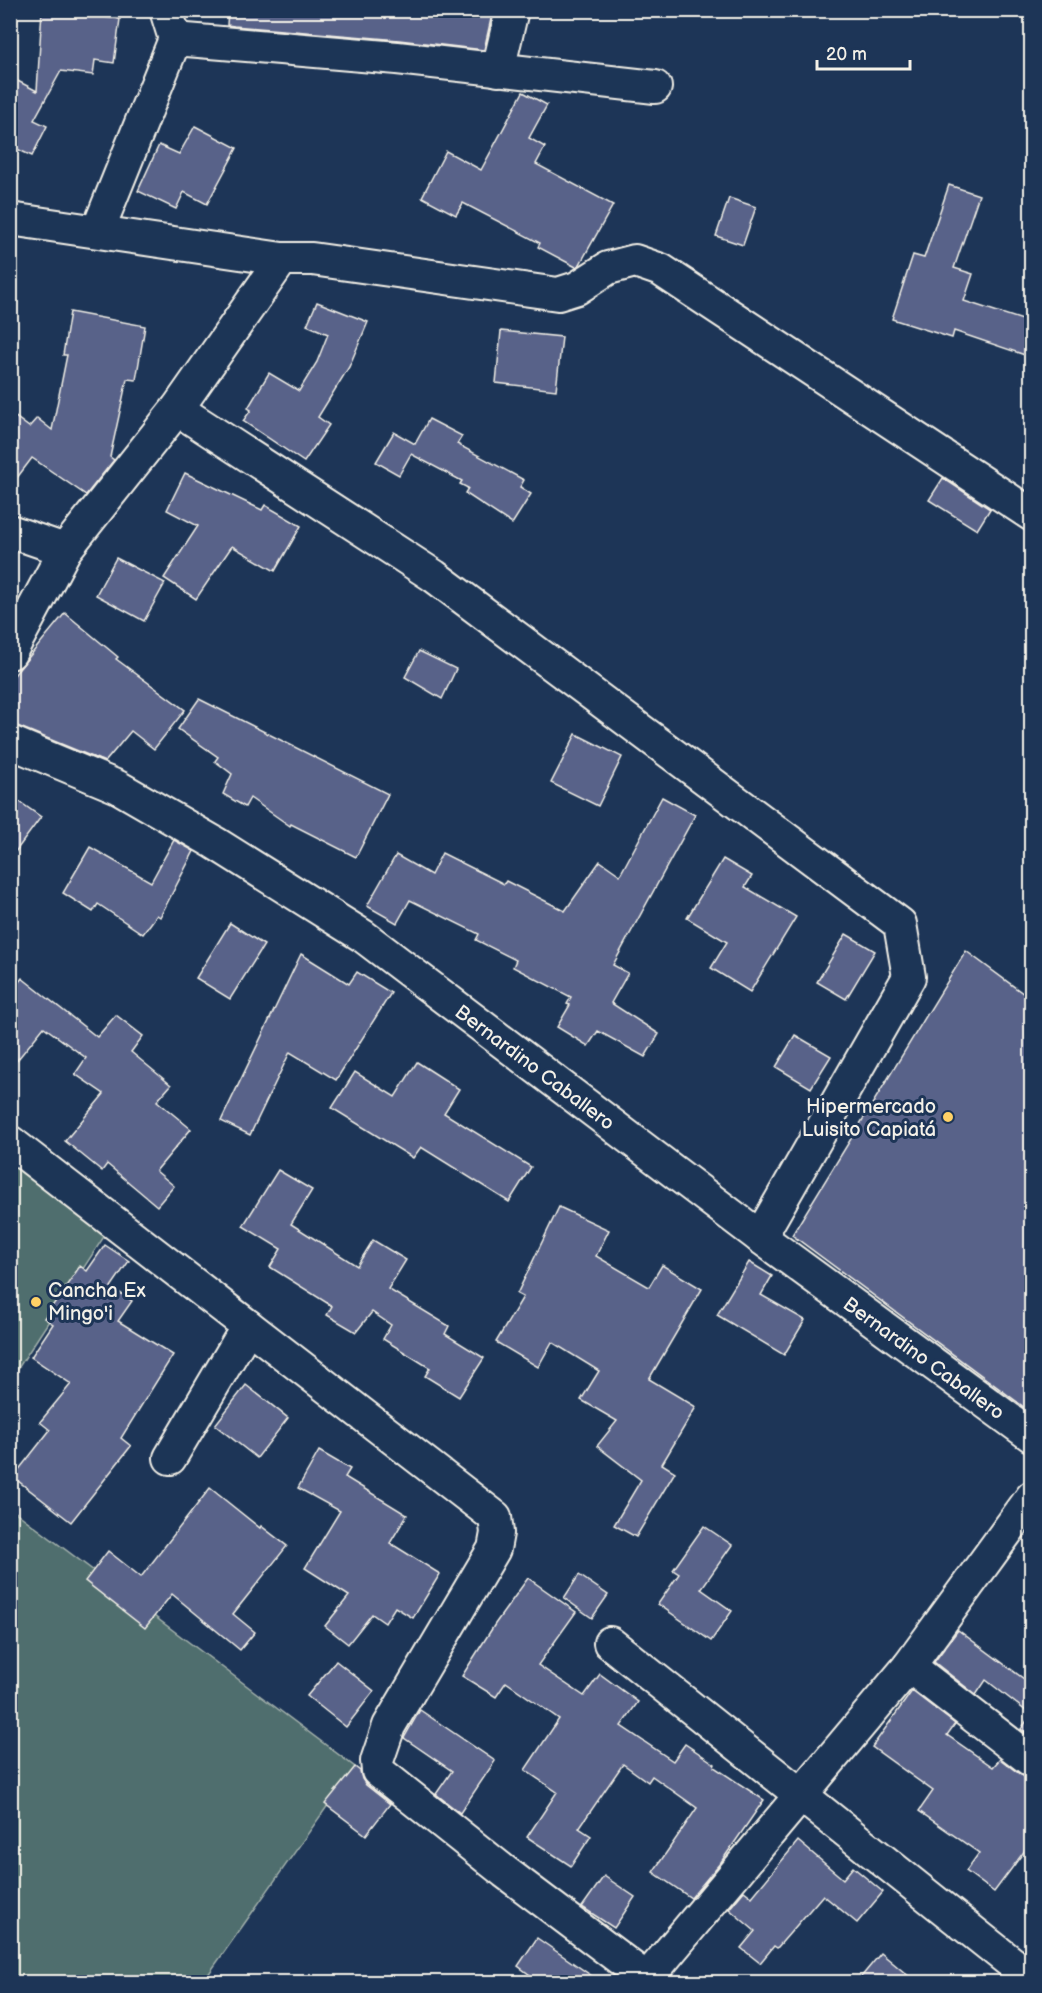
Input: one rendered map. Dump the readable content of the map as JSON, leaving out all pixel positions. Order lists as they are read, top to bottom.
{
  "streets": {
    "street": ["Bernardino Caballero"]
  },
  "places": ["Hipermercado Luisito Capiatá", "Cancha Ex Mingo'i"],
  "scale_bar": "20 m"
}
